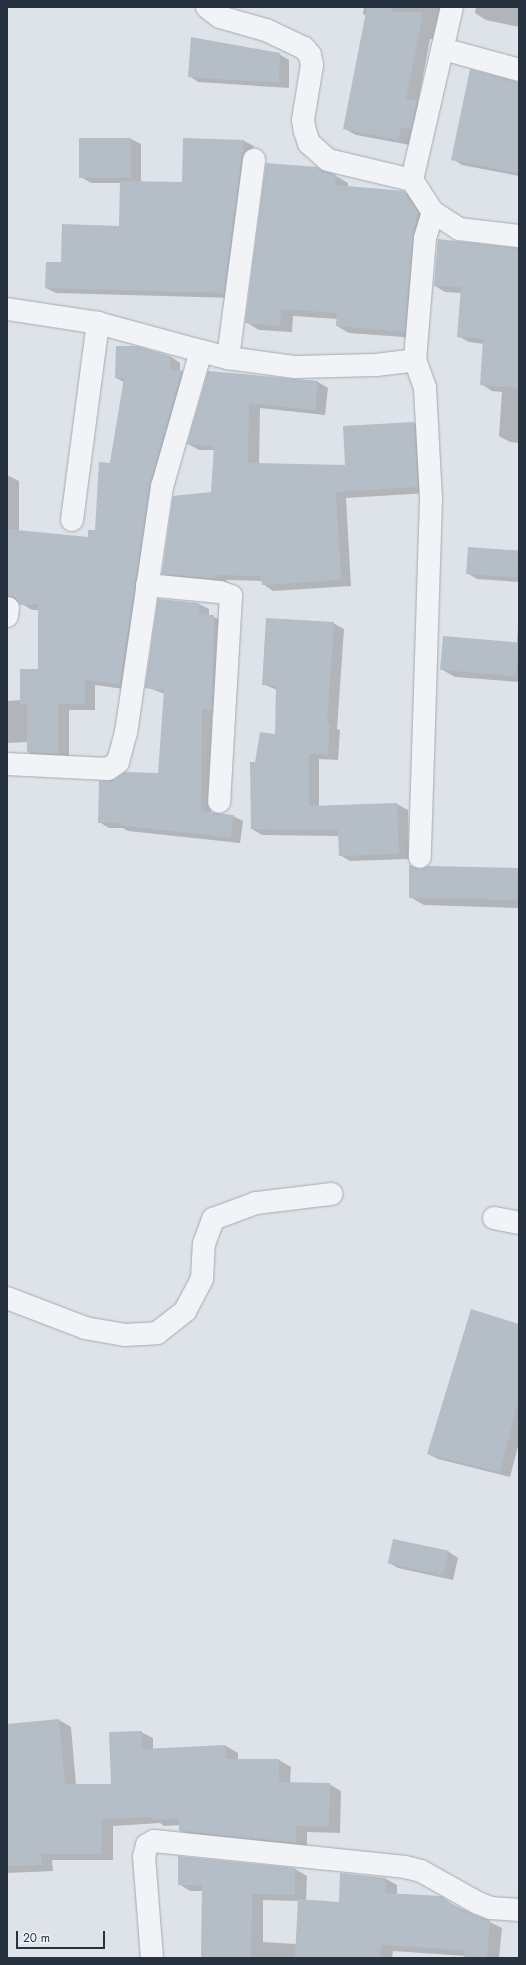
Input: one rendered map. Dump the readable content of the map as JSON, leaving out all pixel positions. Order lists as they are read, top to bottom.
{
  "scale_bar": "20 m"
}
